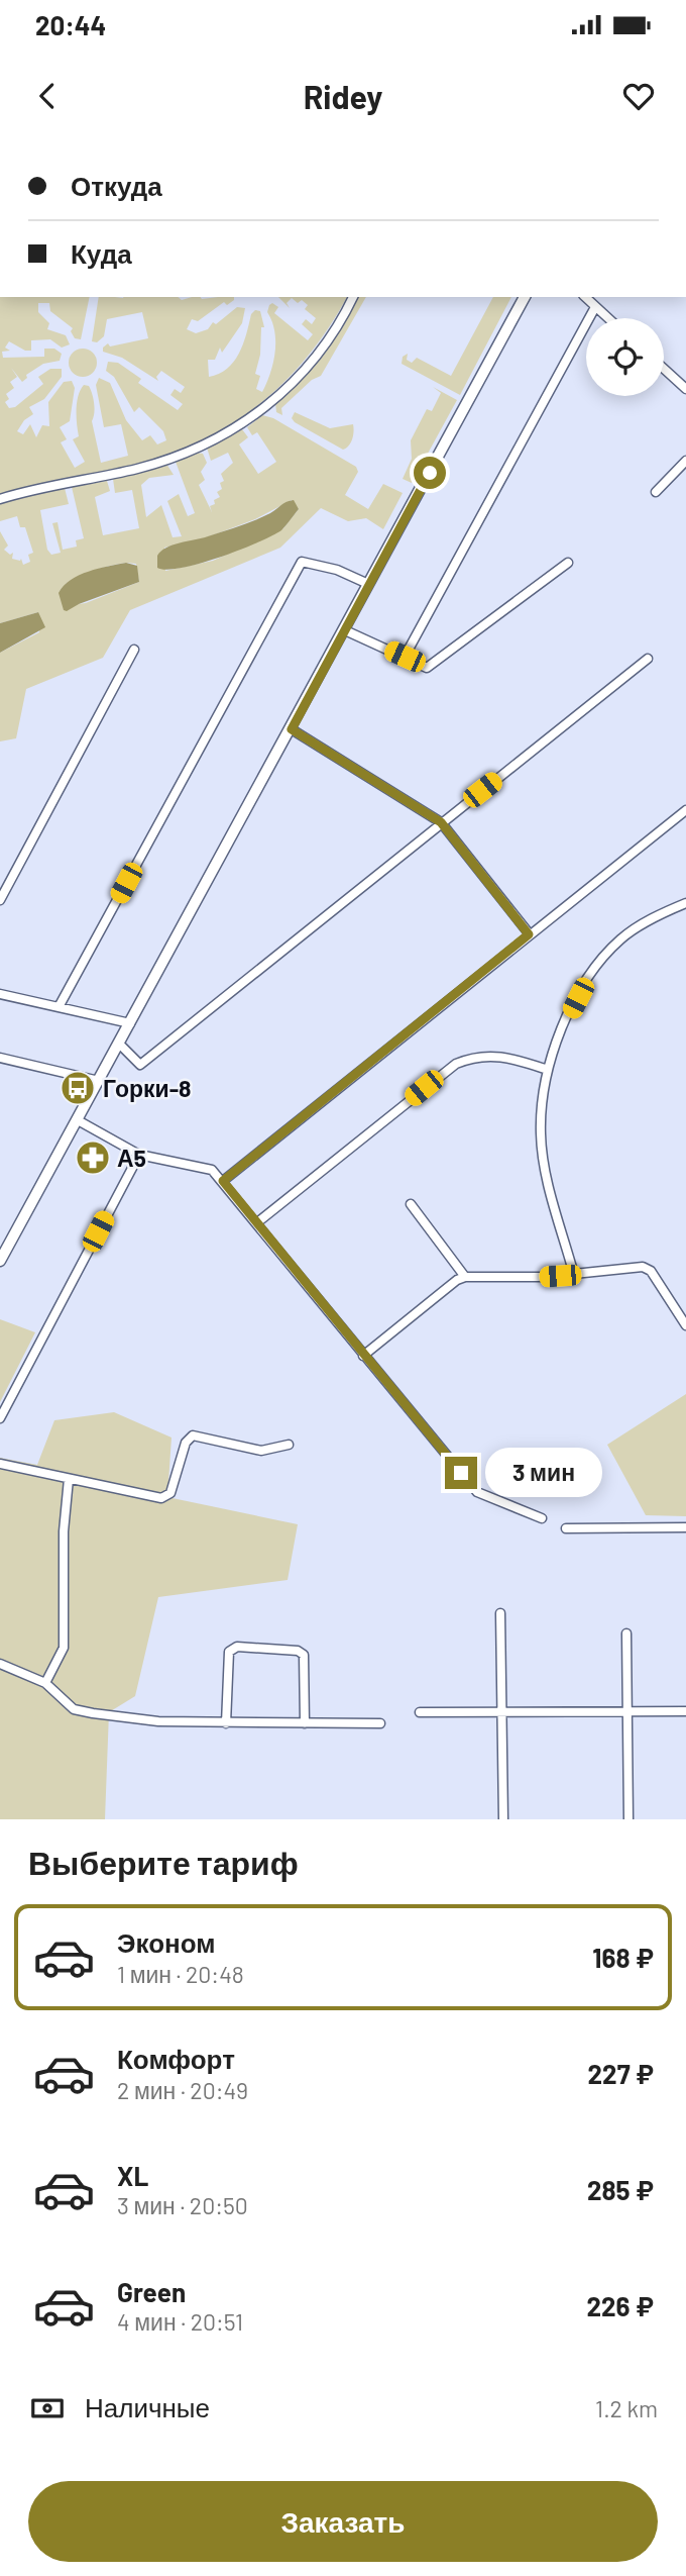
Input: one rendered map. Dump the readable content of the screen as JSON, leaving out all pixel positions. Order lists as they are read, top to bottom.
{
  "places": {
    "bus stop": ["Горки-8"],
    "pharmacy": ["А5"]
  },
  "page": {
    "status": "20:44",
    "header": "Ridey",
    "banner": ["Откуда", "Куда"],
    "bubble": "3 мин",
    "heading": "Выберите тариф",
    "list": [
      {
        "name": "Эконом",
        "note": "1 мин · 20:48",
        "value": "168 ₽"
      },
      {
        "name": "Комфорт",
        "note": "2 мин · 20:49",
        "value": "227 ₽"
      },
      {
        "name": "XL",
        "note": "3 мин · 20:50",
        "value": "285 ₽"
      },
      {
        "name": "Green",
        "note": "4 мин · 20:51",
        "value": "226 ₽"
      }
    ],
    "pay": ["Наличные", "1.2 km"],
    "buttons": "Заказать"
  }
}
